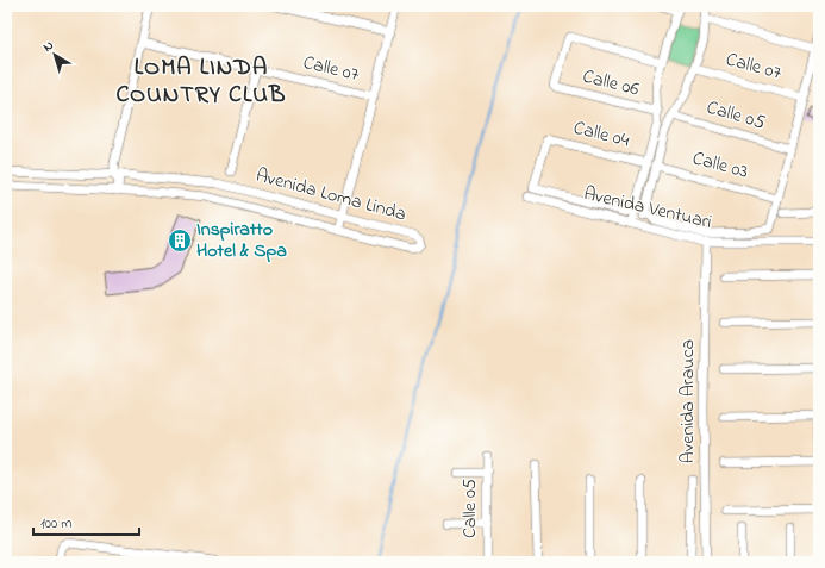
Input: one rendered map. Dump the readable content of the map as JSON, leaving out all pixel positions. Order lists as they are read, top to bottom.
{
  "streets": {
    "street": [
      "Calle 07",
      "Calle 06",
      "Calle 05",
      "Calle 04",
      "Calle 03",
      "Avenida Loma Linda",
      "Avenida Ventuari",
      "Avenida Arauca"
    ]
  },
  "crossings": [
    ["Calle 04", "Calle 03"],
    ["Avenida Ventuari", "Avenida Arauca"]
  ],
  "districts": ["LOMA LINDA COUNTRY CLUB"],
  "places": {
    "building": ["Inspiratto Hotel & Spa"]
  },
  "scale_bar": "100 m",
  "north": "top left"
}
